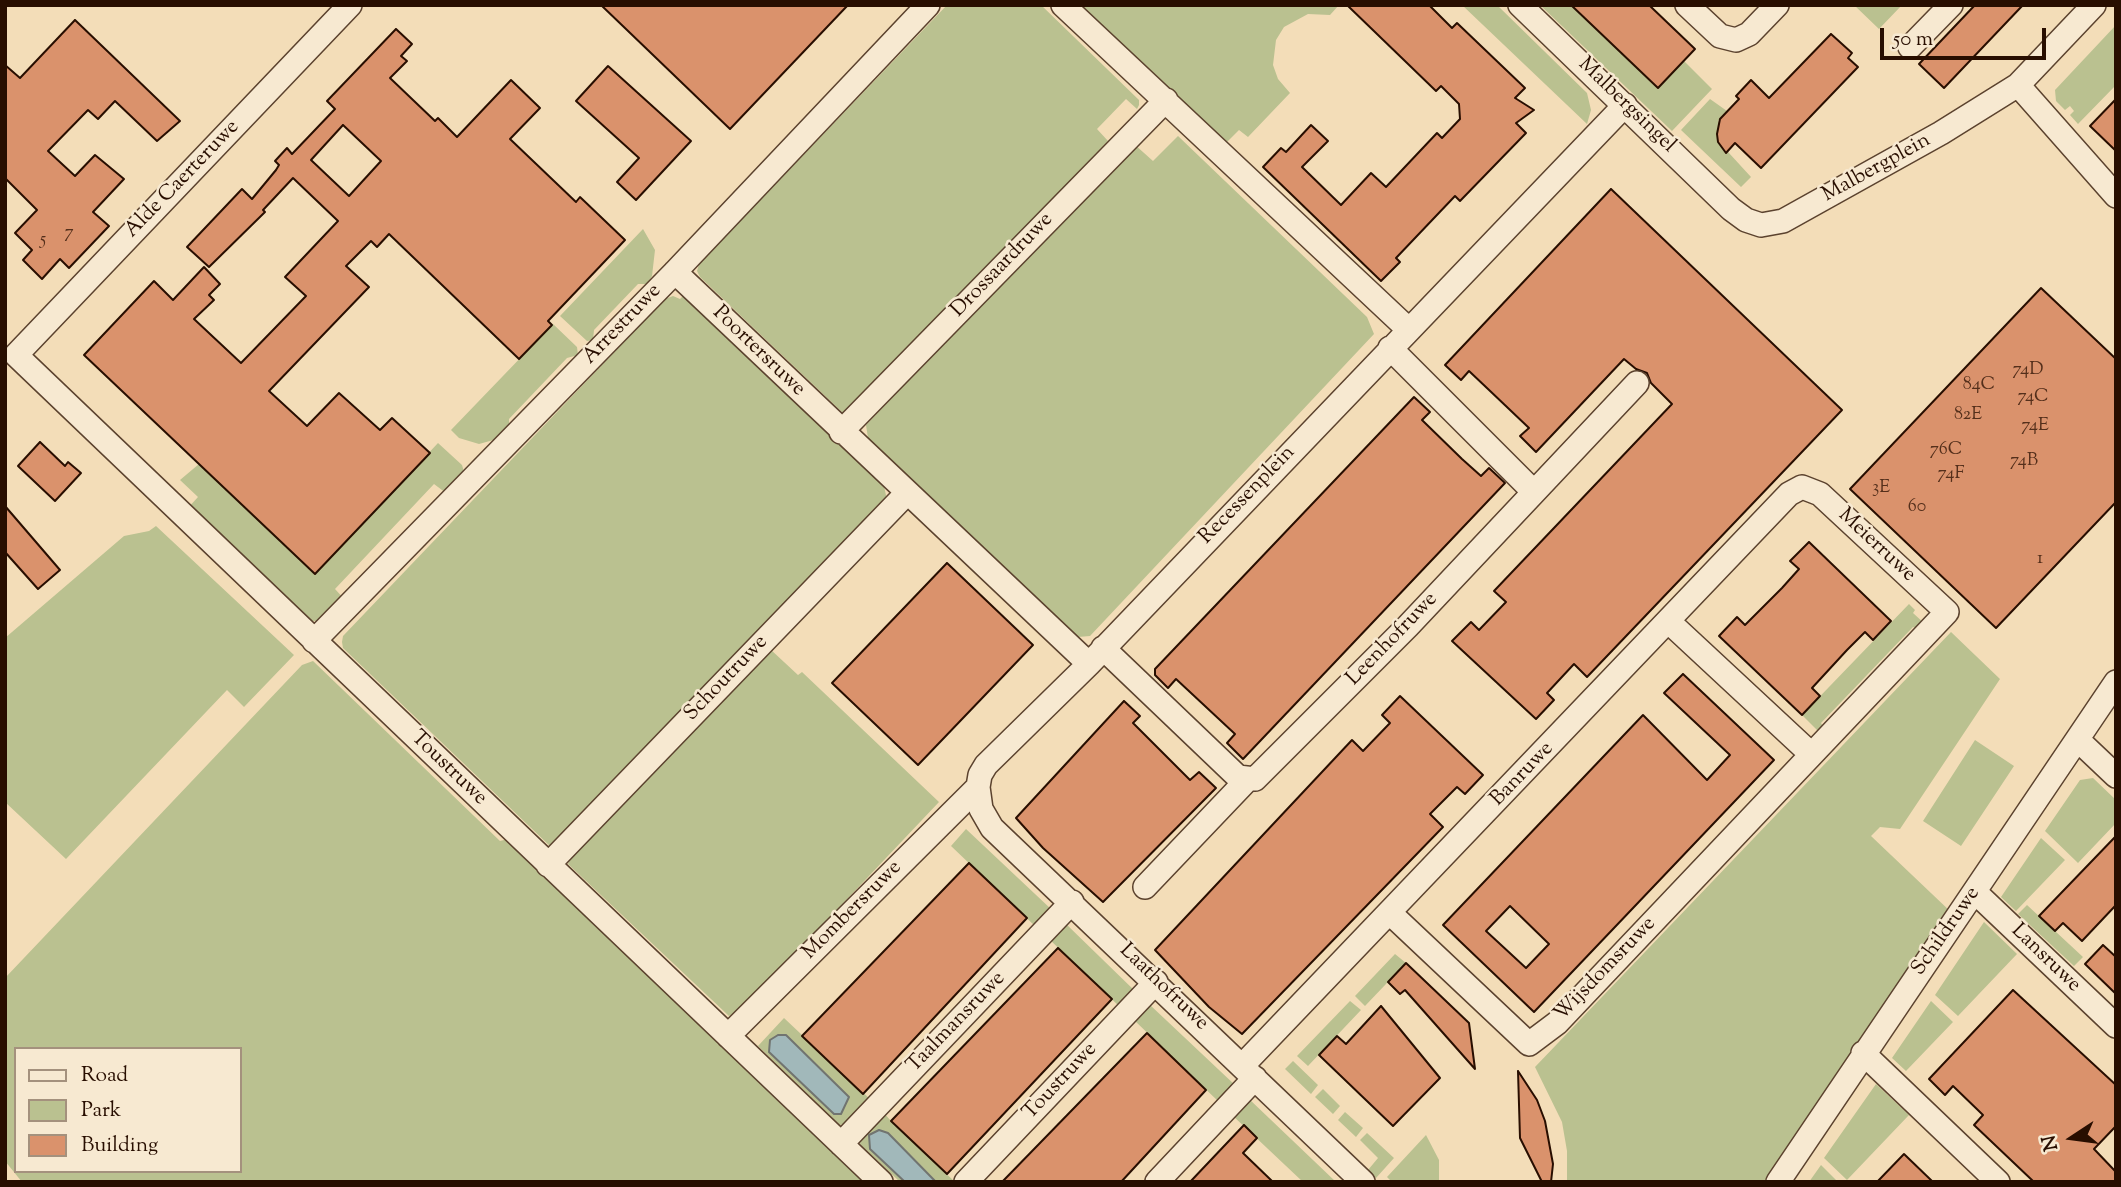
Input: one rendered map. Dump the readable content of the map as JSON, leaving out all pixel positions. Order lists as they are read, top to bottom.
{
  "streets": {
    "street": [
      "Malbergsingel",
      "Malbergplein",
      "Alde Caerteruwe",
      "Drossaardruwe",
      "Arrestruwe",
      "Poortersruwe",
      "Recessenplein",
      "Meierruwe",
      "Leenhofruwe",
      "Schoutruwe",
      "Toustruwe",
      "Banruwe",
      "Mombersruwe",
      "Schildruwe",
      "Lansruwe",
      "Wijsdomsruwe",
      "Laathofruwe",
      "Taalmansruwe"
    ]
  },
  "crossings": [
    ["Malbergsingel", "Malbergplein"],
    ["Malbergsingel", "Recessenplein"],
    ["Alde Caerteruwe", "Toustruwe"],
    ["Drossaardruwe", "Poortersruwe"],
    ["Arrestruwe", "Poortersruwe"],
    ["Arrestruwe", "Toustruwe"],
    ["Recessenplein", "Mombersruwe"],
    ["Recessenplein", "Laathofruwe"],
    ["Meierruwe", "Banruwe"],
    ["Meierruwe", "Wijsdomsruwe"],
    ["Schoutruwe", "Toustruwe"],
    ["Toustruwe", "Mombersruwe"],
    ["Toustruwe", "Laathofruwe"],
    ["Toustruwe", "Taalmansruwe"],
    ["Banruwe", "Wijsdomsruwe"],
    ["Banruwe", "Laathofruwe"],
    ["Mombersruwe", "Laathofruwe"],
    ["Schildruwe", "Lansruwe"],
    ["Laathofruwe", "Taalmansruwe"]
  ],
  "house_numbers": [
    "7",
    "5",
    "74D",
    "84C",
    "74C",
    "82E",
    "74E",
    "76C",
    "74B",
    "74F",
    "3E",
    "60",
    "1"
  ],
  "legend": ["Road", "Park", "Building"],
  "scale_bar": "50 m",
  "north": "left"
}
